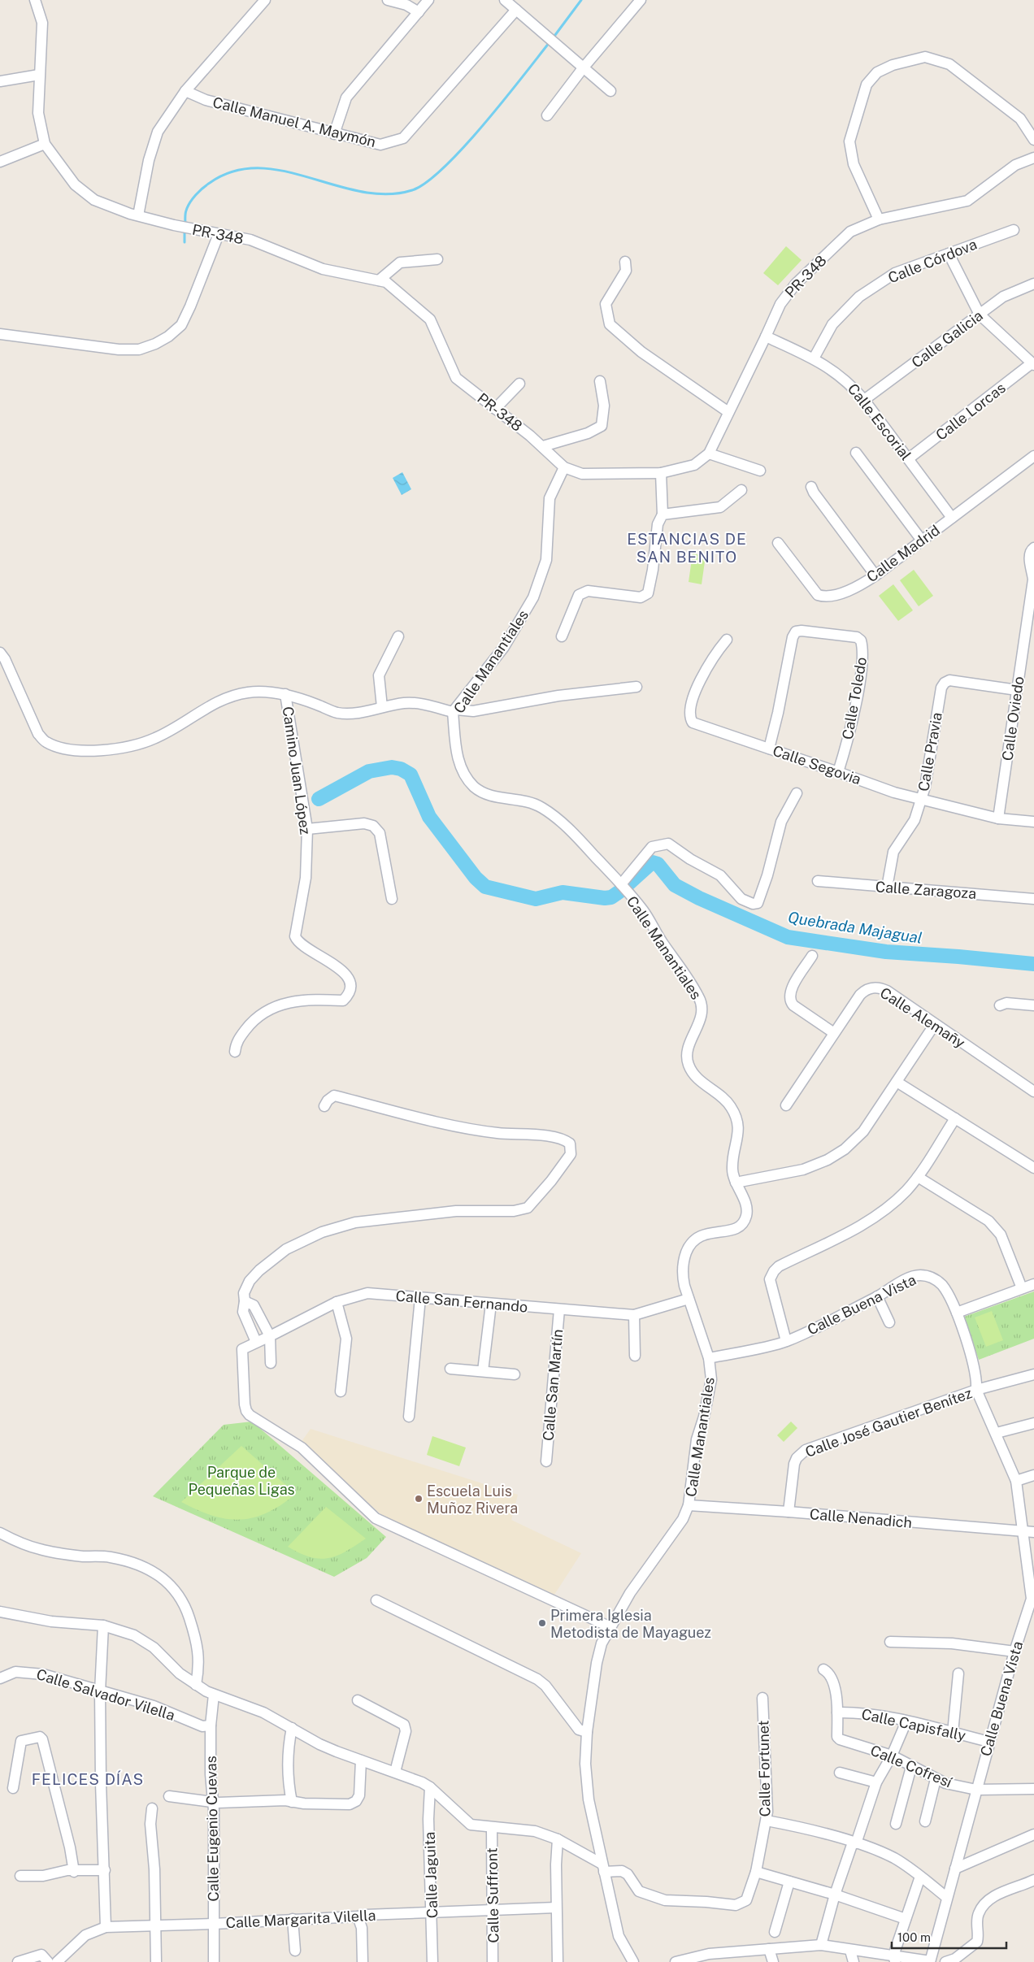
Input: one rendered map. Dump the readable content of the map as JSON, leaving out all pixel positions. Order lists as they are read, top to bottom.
{
  "streets": {
    "street": [
      "Calle Manuel A. Maymón",
      "PR-348",
      "Calle Córdova",
      "Calle Galicia",
      "Calle Lorcas",
      "Calle Escorial",
      "Calle Madrid",
      "Calle Manantiales",
      "Calle Toledo",
      "Calle Oviedo",
      "Calle Pravia",
      "Calle Segovia",
      "Camino Juan López",
      "Calle Zaragoza",
      "Calle Alemañy",
      "Calle San Fernando",
      "Calle Buena Vista",
      "Calle San Martín",
      "Calle José Gautier Benítez",
      "Calle Nenadich",
      "Calle Salvador Vilella",
      "Calle Capisfally",
      "Calle Cofresí",
      "Calle Fortunet",
      "Calle Eugenio Cuevas",
      "Calle Jaguita",
      "Calle Suffront",
      "Calle Margarita Vilella"
    ]
  },
  "crossings": [
    ["PR-348", "Calle Escorial"],
    ["PR-348", "Calle Manantiales"],
    ["Calle Córdova", "Calle Escorial"],
    ["Calle Galicia", "Calle Escorial"],
    ["Calle Lorcas", "Calle Escorial"],
    ["Calle Escorial", "Calle Madrid"],
    ["Calle Manantiales", "Calle San Fernando"],
    ["Calle Manantiales", "Calle Buena Vista"],
    ["Calle Manantiales", "Calle Nenadich"],
    ["Calle Manantiales", "Calle Fortunet"],
    ["Calle Toledo", "Calle Segovia"],
    ["Calle Oviedo", "Calle Pravia"],
    ["Calle Oviedo", "Calle Segovia"],
    ["Calle Pravia", "Calle Segovia"],
    ["Calle Pravia", "Calle Zaragoza"],
    ["Calle San Fernando", "Calle San Martín"],
    ["Calle Buena Vista", "Calle José Gautier Benítez"],
    ["Calle Buena Vista", "Calle Nenadich"],
    ["Calle Buena Vista", "Calle Capisfally"],
    ["Calle Buena Vista", "Calle Cofresí"],
    ["Calle José Gautier Benítez", "Calle Nenadich"],
    ["Calle Salvador Vilella", "Calle Eugenio Cuevas"],
    ["Calle Capisfally", "Calle Cofresí"],
    ["Calle Eugenio Cuevas", "Calle Margarita Vilella"],
    ["Calle Jaguita", "Calle Margarita Vilella"],
    ["Calle Suffront", "Calle Margarita Vilella"]
  ],
  "districts": ["ESTANCIAS DE SAN BENITO", "FELICES DÍAS"],
  "water": ["Quebrada Majagual"],
  "parks": ["Parque de Pequeñas Ligas"],
  "places": ["Escuela Luis Muñoz Rivera", "Primera Iglesia Metodista de Mayaguez"],
  "scale_bar": "100 m"
}
